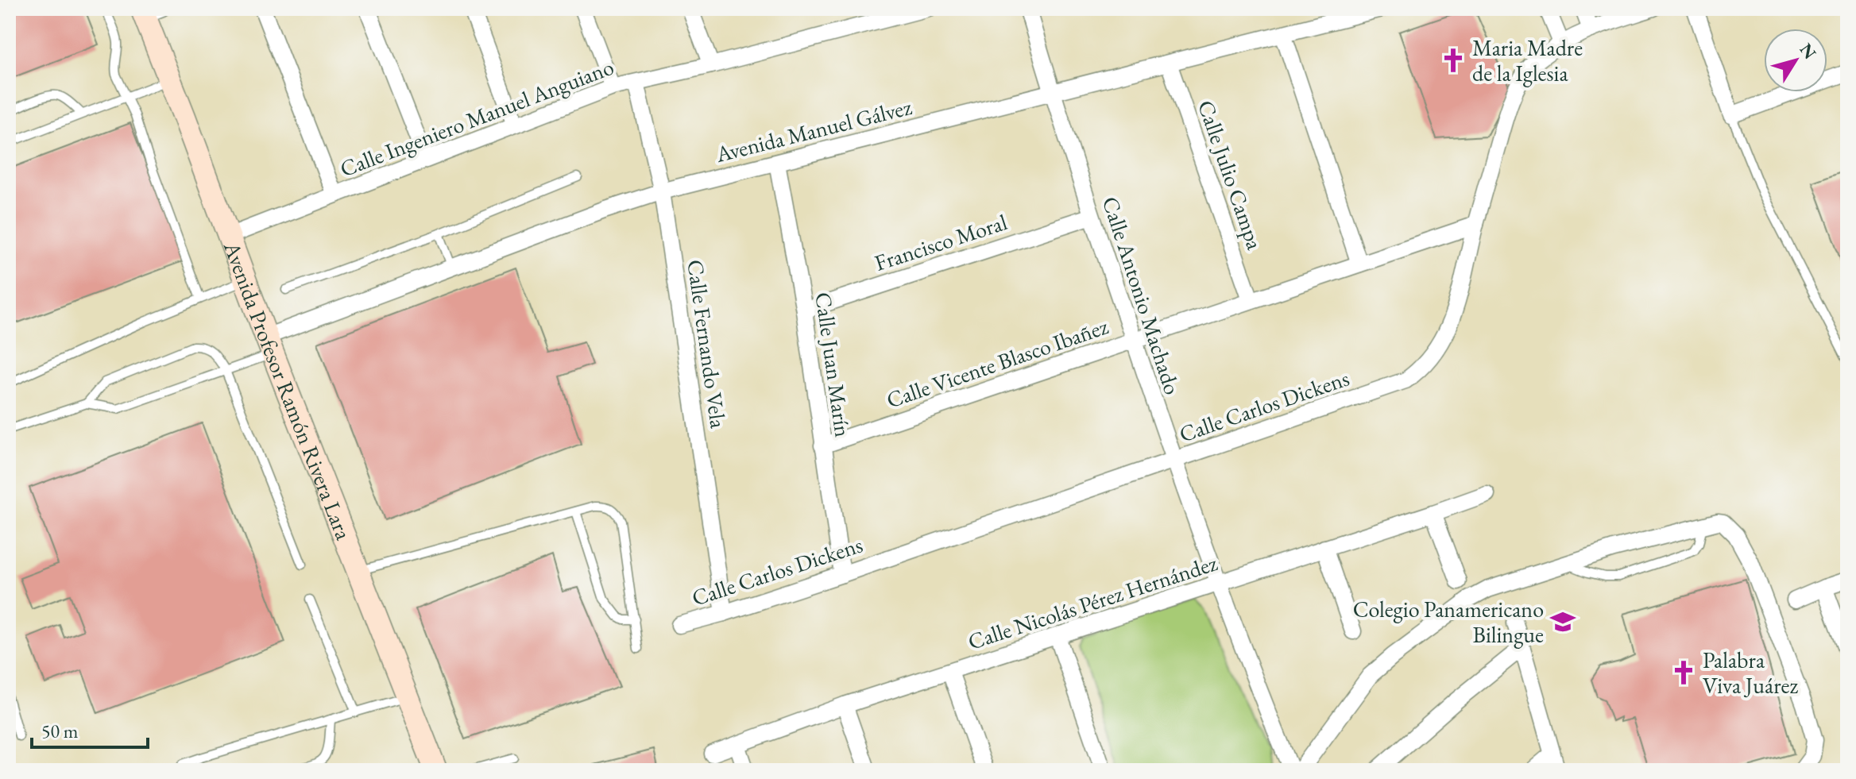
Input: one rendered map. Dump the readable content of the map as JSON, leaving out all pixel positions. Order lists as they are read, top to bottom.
{
  "streets": {
    "main road": ["Avenida Profesor Ramón Rivera Lara"],
    "street": [
      "Calle Ingeniero Manuel Anguiano",
      "Avenida Manuel Gálvez",
      "Calle Julio Campa",
      "Francisco Moral",
      "Calle Antonio Machado",
      "Calle Fernando Vela",
      "Calle Vicente Blasco Ibañez",
      "Calle Juan Marín",
      "Calle Carlos Dickens",
      "Calle Nicolás Pérez Hernández"
    ]
  },
  "crossings": [
    ["Calle Ingeniero Manuel Anguiano", "Calle Fernando Vela"],
    ["Calle Ingeniero Manuel Anguiano", "Avenida Profesor Ramón Rivera Lara"],
    ["Avenida Manuel Gálvez", "Calle Julio Campa"],
    ["Avenida Manuel Gálvez", "Calle Antonio Machado"],
    ["Avenida Manuel Gálvez", "Calle Fernando Vela"],
    ["Avenida Manuel Gálvez", "Calle Juan Marín"],
    ["Avenida Manuel Gálvez", "Avenida Profesor Ramón Rivera Lara"],
    ["Calle Julio Campa", "Calle Vicente Blasco Ibañez"],
    ["Francisco Moral", "Calle Antonio Machado"],
    ["Francisco Moral", "Calle Juan Marín"],
    ["Calle Antonio Machado", "Calle Vicente Blasco Ibañez"],
    ["Calle Antonio Machado", "Calle Carlos Dickens"],
    ["Calle Antonio Machado", "Calle Nicolás Pérez Hernández"],
    ["Calle Fernando Vela", "Calle Carlos Dickens"],
    ["Calle Vicente Blasco Ibañez", "Calle Juan Marín"],
    ["Calle Vicente Blasco Ibañez", "Calle Carlos Dickens"],
    ["Calle Juan Marín", "Calle Carlos Dickens"]
  ],
  "places": {
    "church": ["Maria Madre de la Iglesia", "Palabra Viva Juárez"],
    "school or university": ["Colegio Panamericano Bilingue"]
  },
  "scale_bar": "50 m",
  "north": "top right"
}
